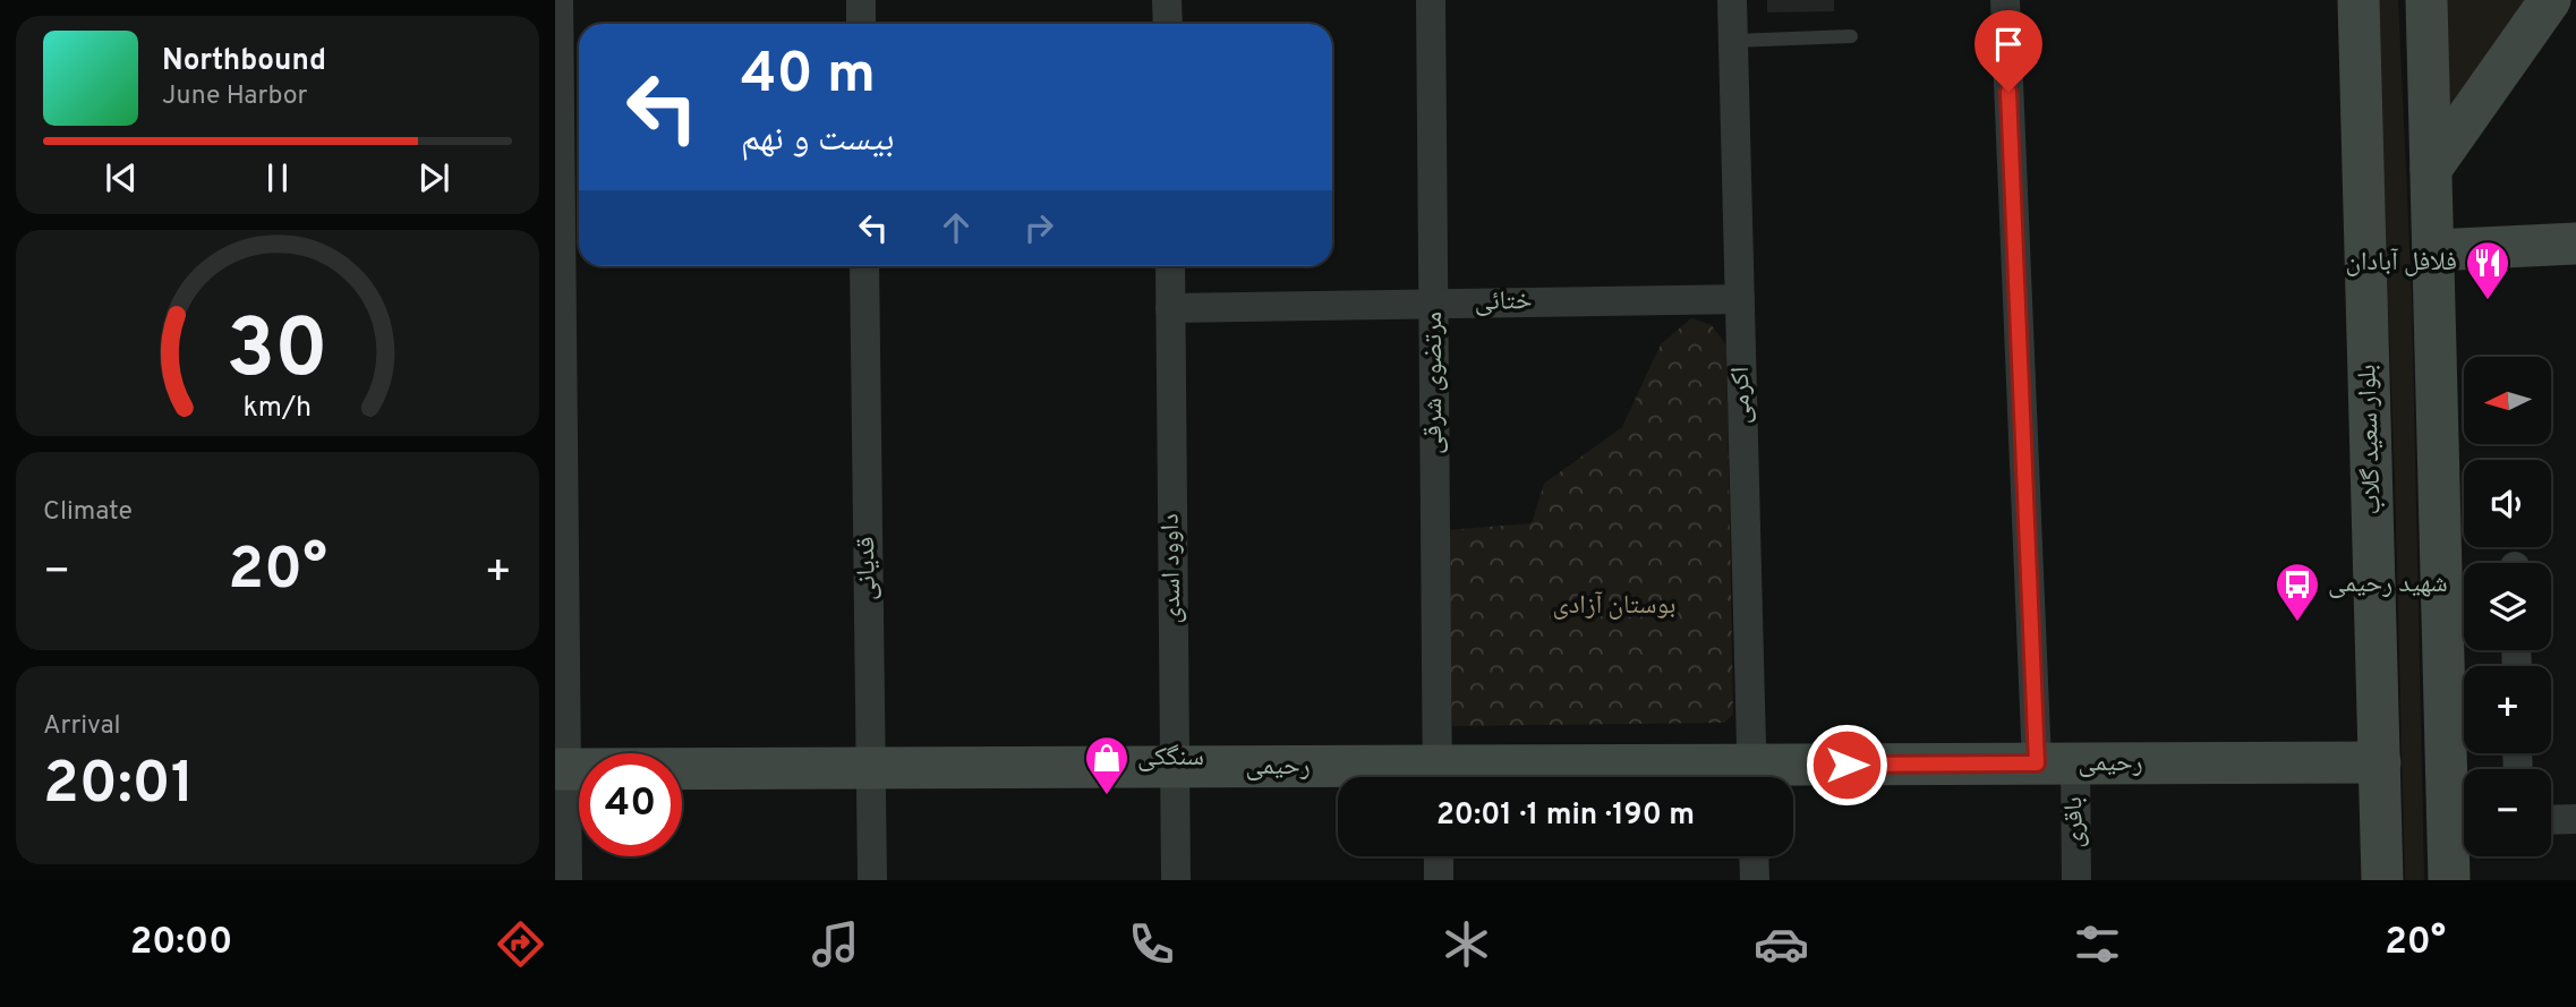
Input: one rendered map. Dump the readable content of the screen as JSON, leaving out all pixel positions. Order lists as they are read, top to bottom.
{
  "streets": {
    "main road": ["بلوار سعید گلاب", "رحیمی"],
    "street": [
      "ختائی",
      "مرتضوی شرقی",
      "اکرمی",
      "قدیانی",
      "داوود اسدی",
      "باقری"
    ]
  },
  "crossings": [
    ["ختائی", "مرتضوی شرقی"],
    ["ختائی", "اکرمی"],
    ["ختائی", "داوود اسدی"],
    ["بلوار سعید گلاب", "رحیمی"],
    ["قدیانی", "رحیمی"],
    ["داوود اسدی", "رحیمی"],
    ["رحیمی", "باقری"]
  ],
  "parks": ["بوستان آزادی"],
  "places": {
    "restaurant": ["فلافل آبادان"],
    "bus stop": ["شهید رحیمی"],
    "shop": ["سنگکی"]
  },
  "north": "left",
  "page": {
    "turn": ["40 m", "بیست و نهم"],
    "song": ["Northbound", "June Harbor"],
    "map_buttons": ["+", "−"],
    "tile": [
      "Climate",
      ["Arrival", "20:01"]
    ],
    "heat": ["−", "20°", "+"],
    "limit": "40",
    "trip": "20:01 · 1 min · 190 m",
    "tabs": ["20:00", "20°"],
    "gauge": ["30", "km/h"]
  }
}
